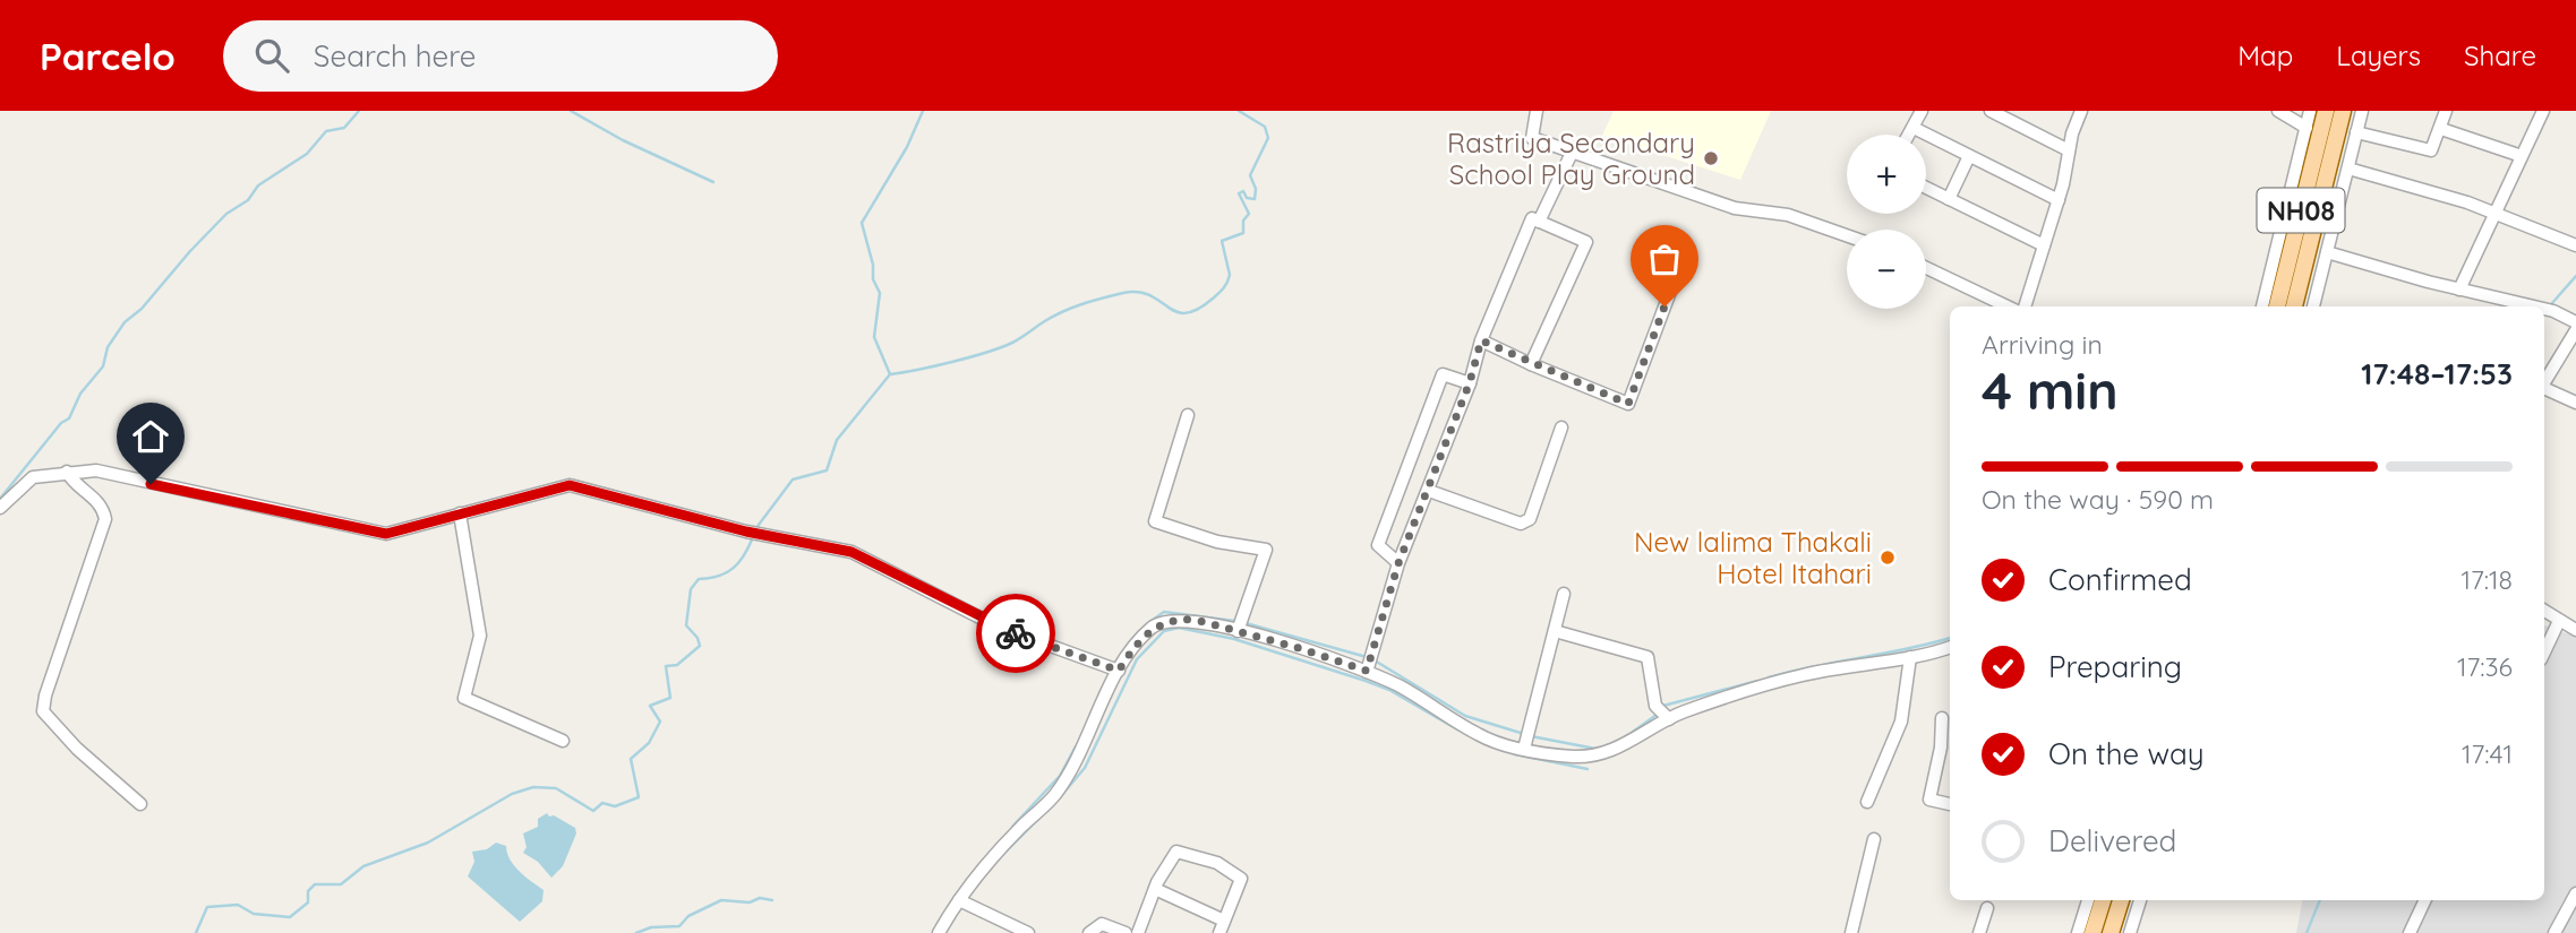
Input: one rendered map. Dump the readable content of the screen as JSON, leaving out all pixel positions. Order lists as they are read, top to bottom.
{
  "streets": {
    "main road": ["NH08"]
  },
  "places": ["Rastriya Secondary School Play Ground", "New lalima Thakali Hotel Itahari"],
  "page": {
    "header": "Parcelo",
    "search": "Search here",
    "nav": ["Map", "Layers", "Share"],
    "map_buttons": ["+", "−"],
    "heading": ["4 min", "Arriving in", "17:48–17:53"],
    "bar": "On the way · 590 m",
    "list": [
      ["Confirmed", "17:18"],
      ["Preparing", "17:36"],
      ["On the way", "17:41"],
      "Delivered"
    ]
  }
}
